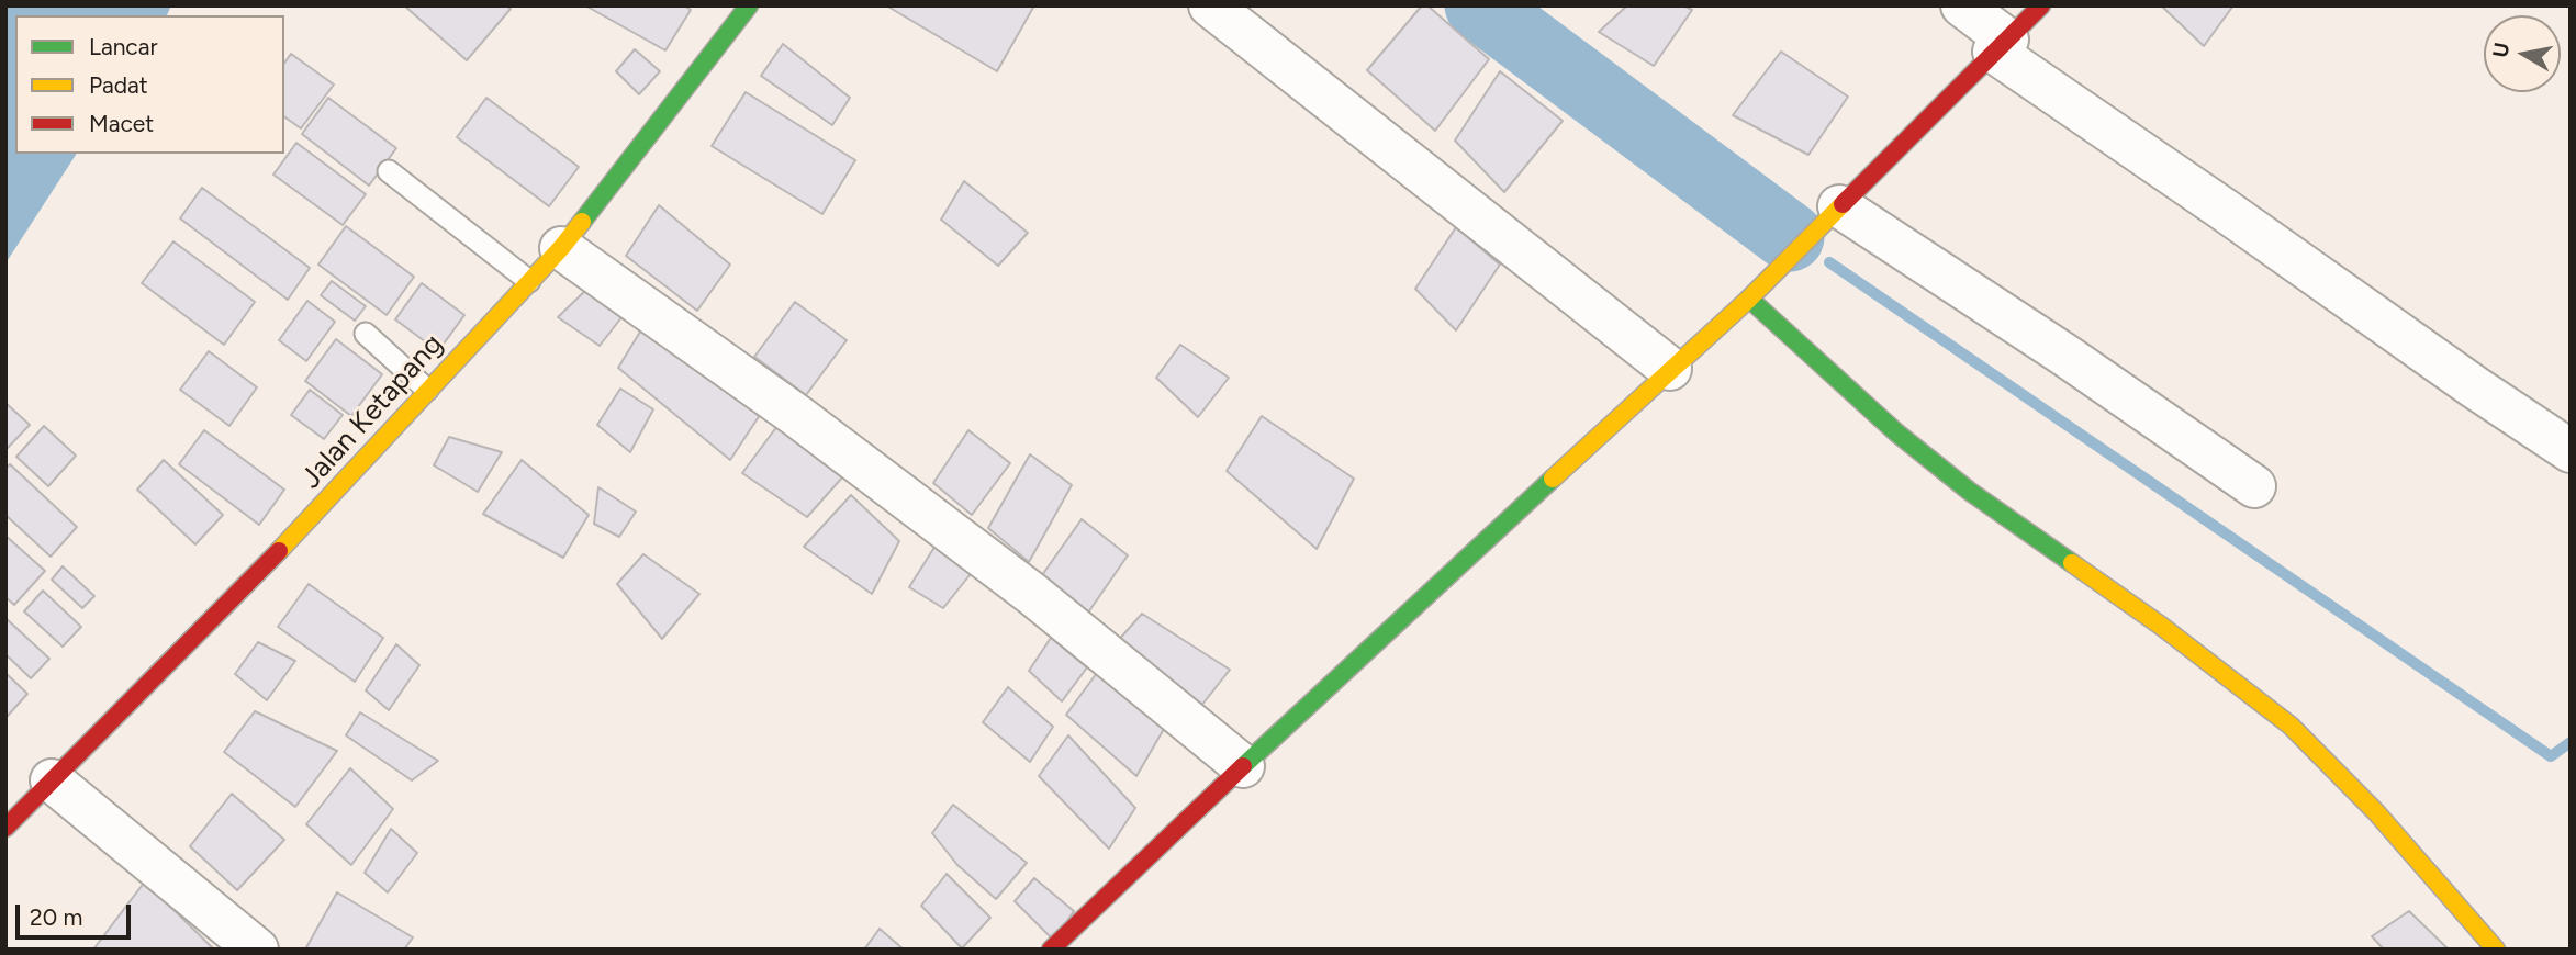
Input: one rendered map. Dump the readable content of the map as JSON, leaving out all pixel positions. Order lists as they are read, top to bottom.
{
  "streets": {
    "street": ["Jalan Ketapang"]
  },
  "legend": ["Lancar", "Padat", "Macet"],
  "scale_bar": "20 m",
  "north": "left"
}
